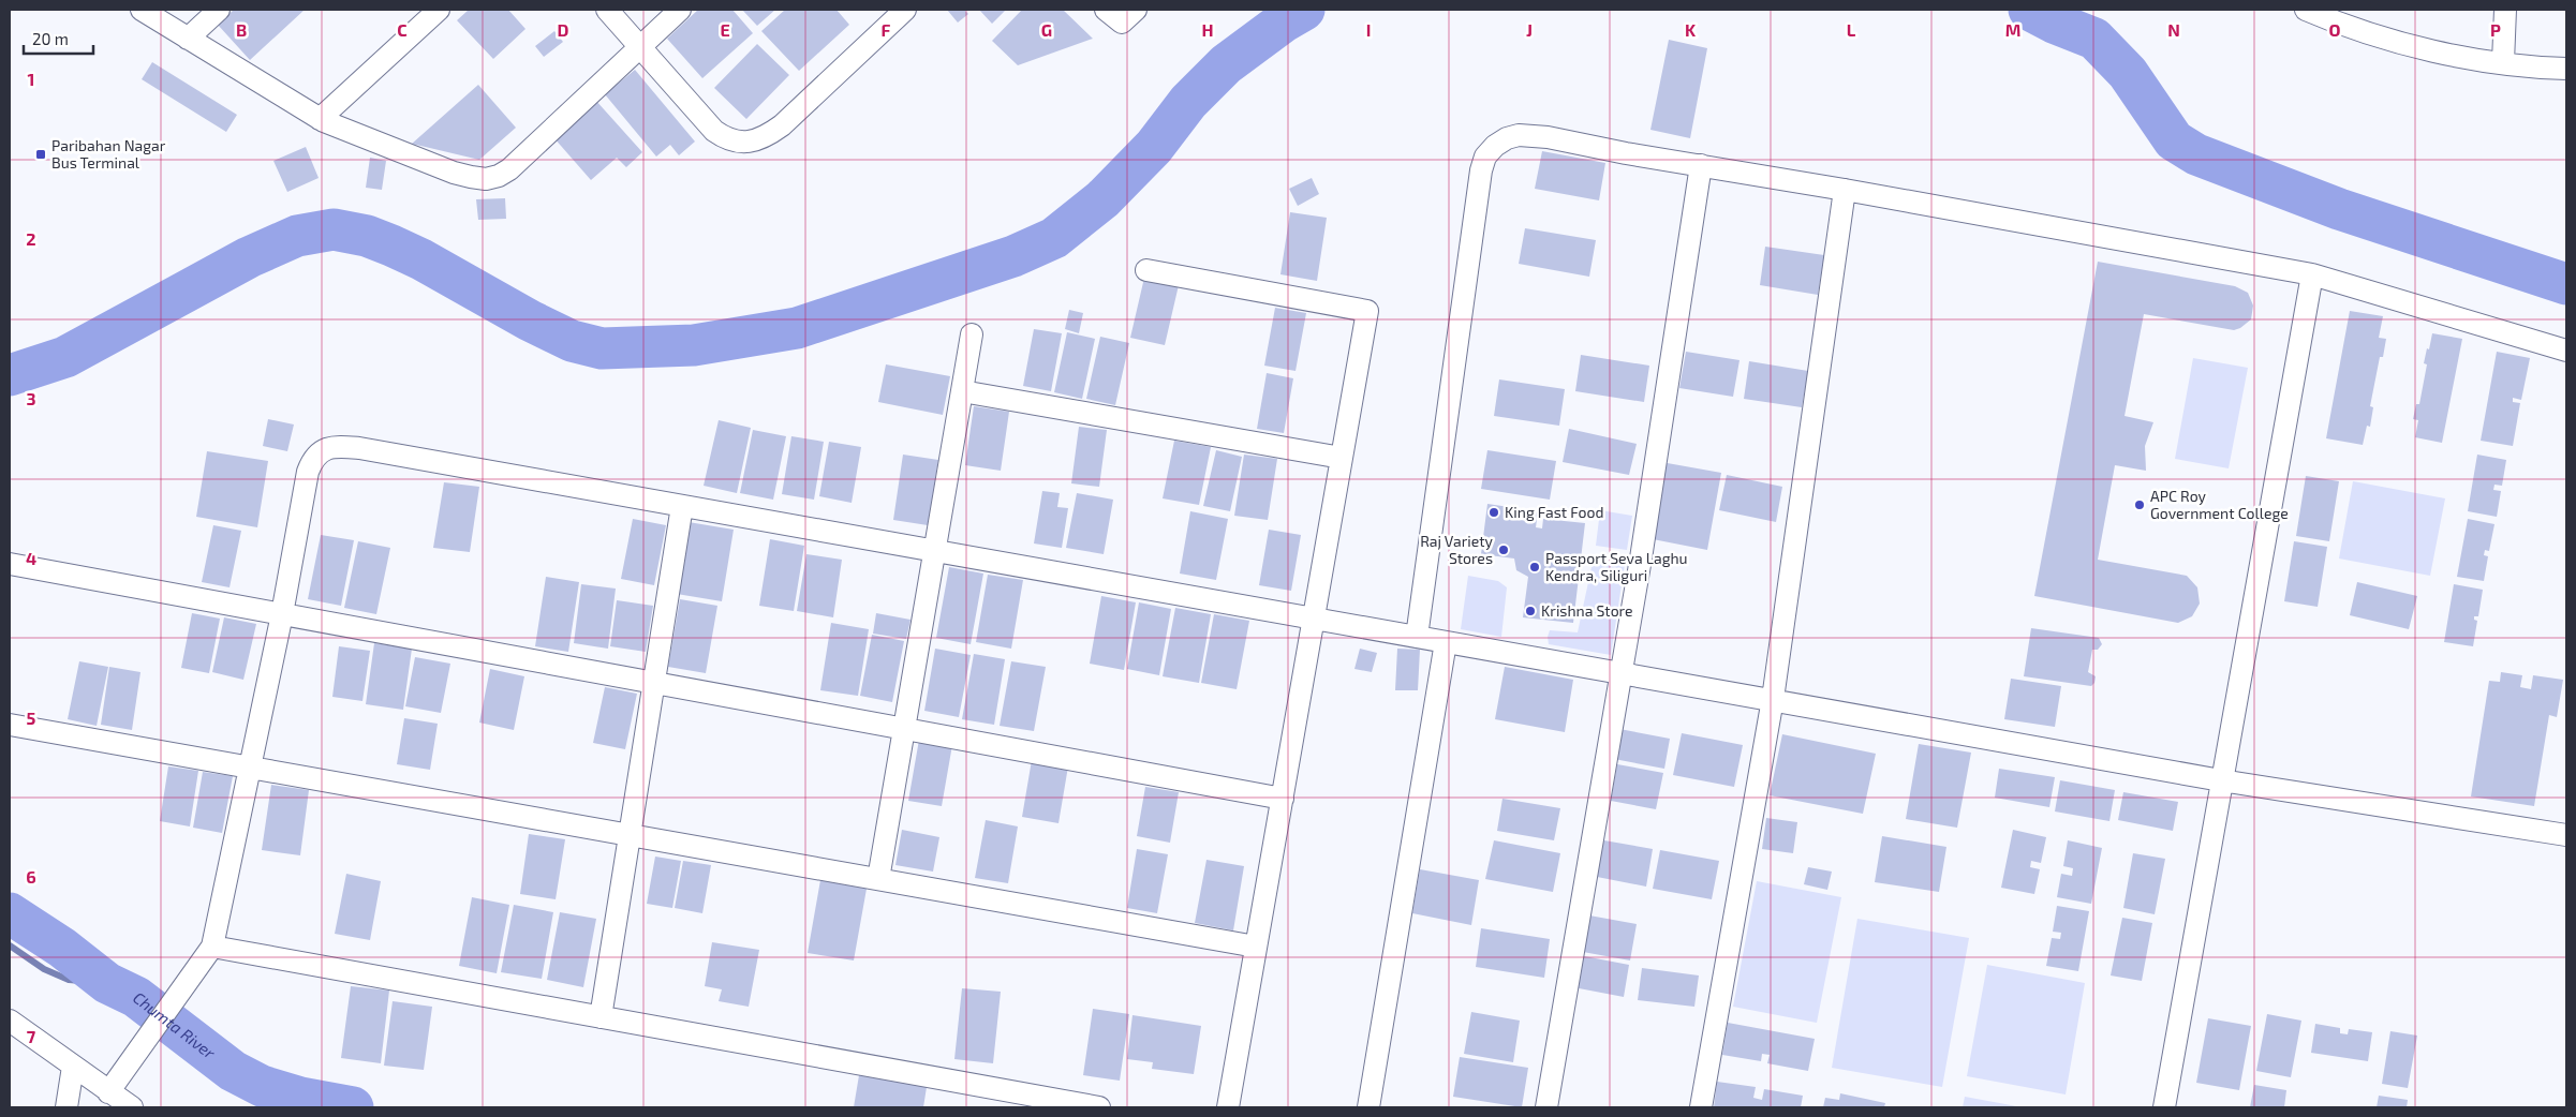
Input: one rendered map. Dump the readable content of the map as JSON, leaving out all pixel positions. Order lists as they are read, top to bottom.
{
  "water": ["Chumta River"],
  "places": {
    "transit": ["Paribahan Nagar Bus Terminal"],
    "other": [
      "APC Roy Government College",
      "King Fast Food",
      "Raj Variety Stores",
      "Passport Seva Laghu Kendra, Siliguri",
      "Krishna Store"
    ]
  },
  "scale_bar": "20 m",
  "grid": {
    "columns": [
      "B",
      "C",
      "D",
      "E",
      "F",
      "G",
      "H",
      "I",
      "J",
      "K",
      "L",
      "M",
      "N",
      "O",
      "P"
    ],
    "rows": [
      "1",
      "2",
      "3",
      "4",
      "5",
      "6",
      "7"
    ]
  }
}
